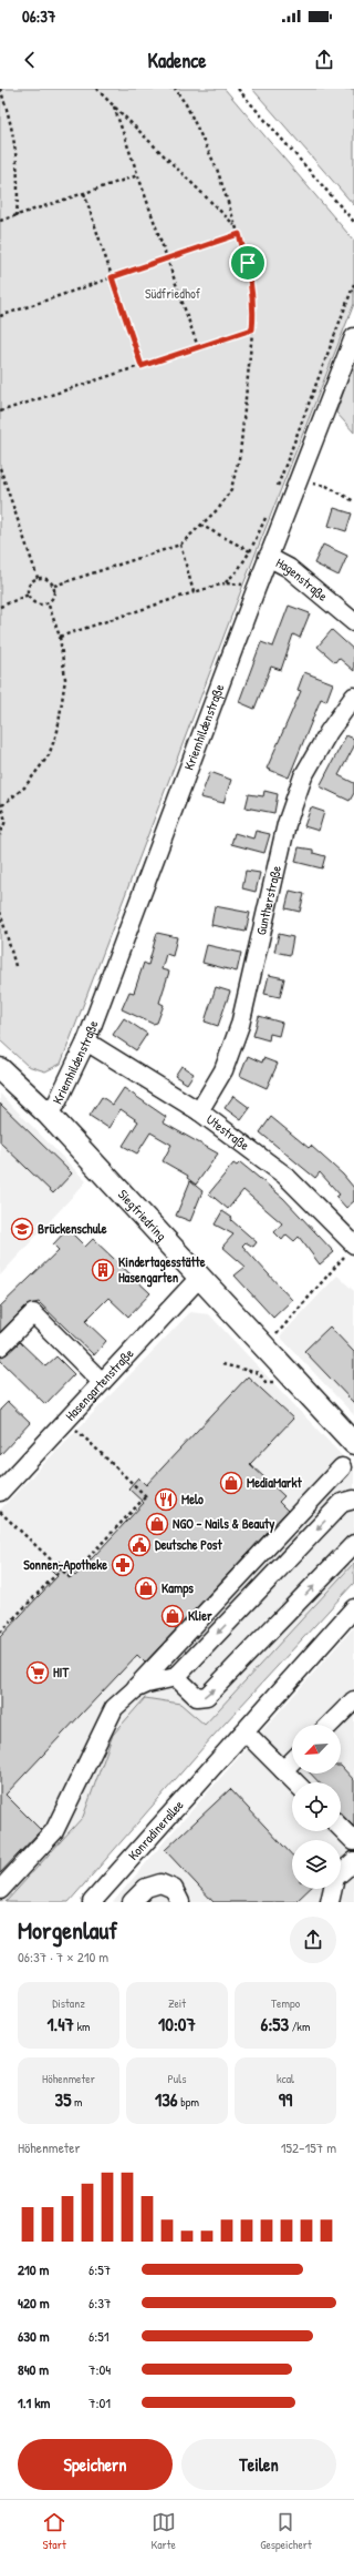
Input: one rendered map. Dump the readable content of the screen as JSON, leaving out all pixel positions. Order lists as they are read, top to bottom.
{
  "streets": {
    "main road": ["Siegfriedring"],
    "street": [
      "Hagenstraße",
      "Kriemhildenstraße",
      "Guntherstraße",
      "Utestraße",
      "Hasengartenstraße",
      "Konradinerallee"
    ]
  },
  "crossings": [
    ["Hagenstraße", "Kriemhildenstraße"],
    ["Kriemhildenstraße", "Utestraße"],
    ["Kriemhildenstraße", "Siegfriedring"],
    ["Guntherstraße", "Utestraße"],
    ["Siegfriedring", "Hasengartenstraße"]
  ],
  "parks": ["Südfriedhof"],
  "places": {
    "school or university": ["Brückenschule"],
    "building": ["Kindertagesstätte Hasengarten"],
    "shop": [
      "MediaMarkt",
      "NGO - Nails & Beauty",
      "Kamps",
      "Klier"
    ],
    "restaurant": ["Melo"],
    "public building": ["Deutsche Post"],
    "pharmacy": ["Sonnen-Apotheke"],
    "supermarket": ["HIT"]
  },
  "north": "bottom left",
  "page": {
    "status": "06:37",
    "header": "Kadence",
    "heading": ["Morgenlauf", "06:37 · 7 × 210 m"],
    "stats": [
      ["Distanz", "1.47 km"],
      ["Zeit", "10:07"],
      ["Tempo", "6:53 /km"],
      ["Höhenmeter", "35 m"],
      ["Puls", "136 bpm"],
      ["kcal", "99"]
    ],
    "chart": ["Höhenmeter", "152–157 m"],
    "list": [
      {
        "name": "210 m",
        "note": "6:57"
      },
      {
        "name": "420 m",
        "note": "6:37"
      },
      {
        "name": "630 m",
        "note": "6:51"
      },
      {
        "name": "840 m",
        "note": "7:04"
      },
      {
        "name": "1.1 km",
        "note": "7:01"
      }
    ],
    "buttons": ["Speichern", "Teilen"],
    "tabs": ["Start", "Karte", "Gespeichert"]
  }
}
